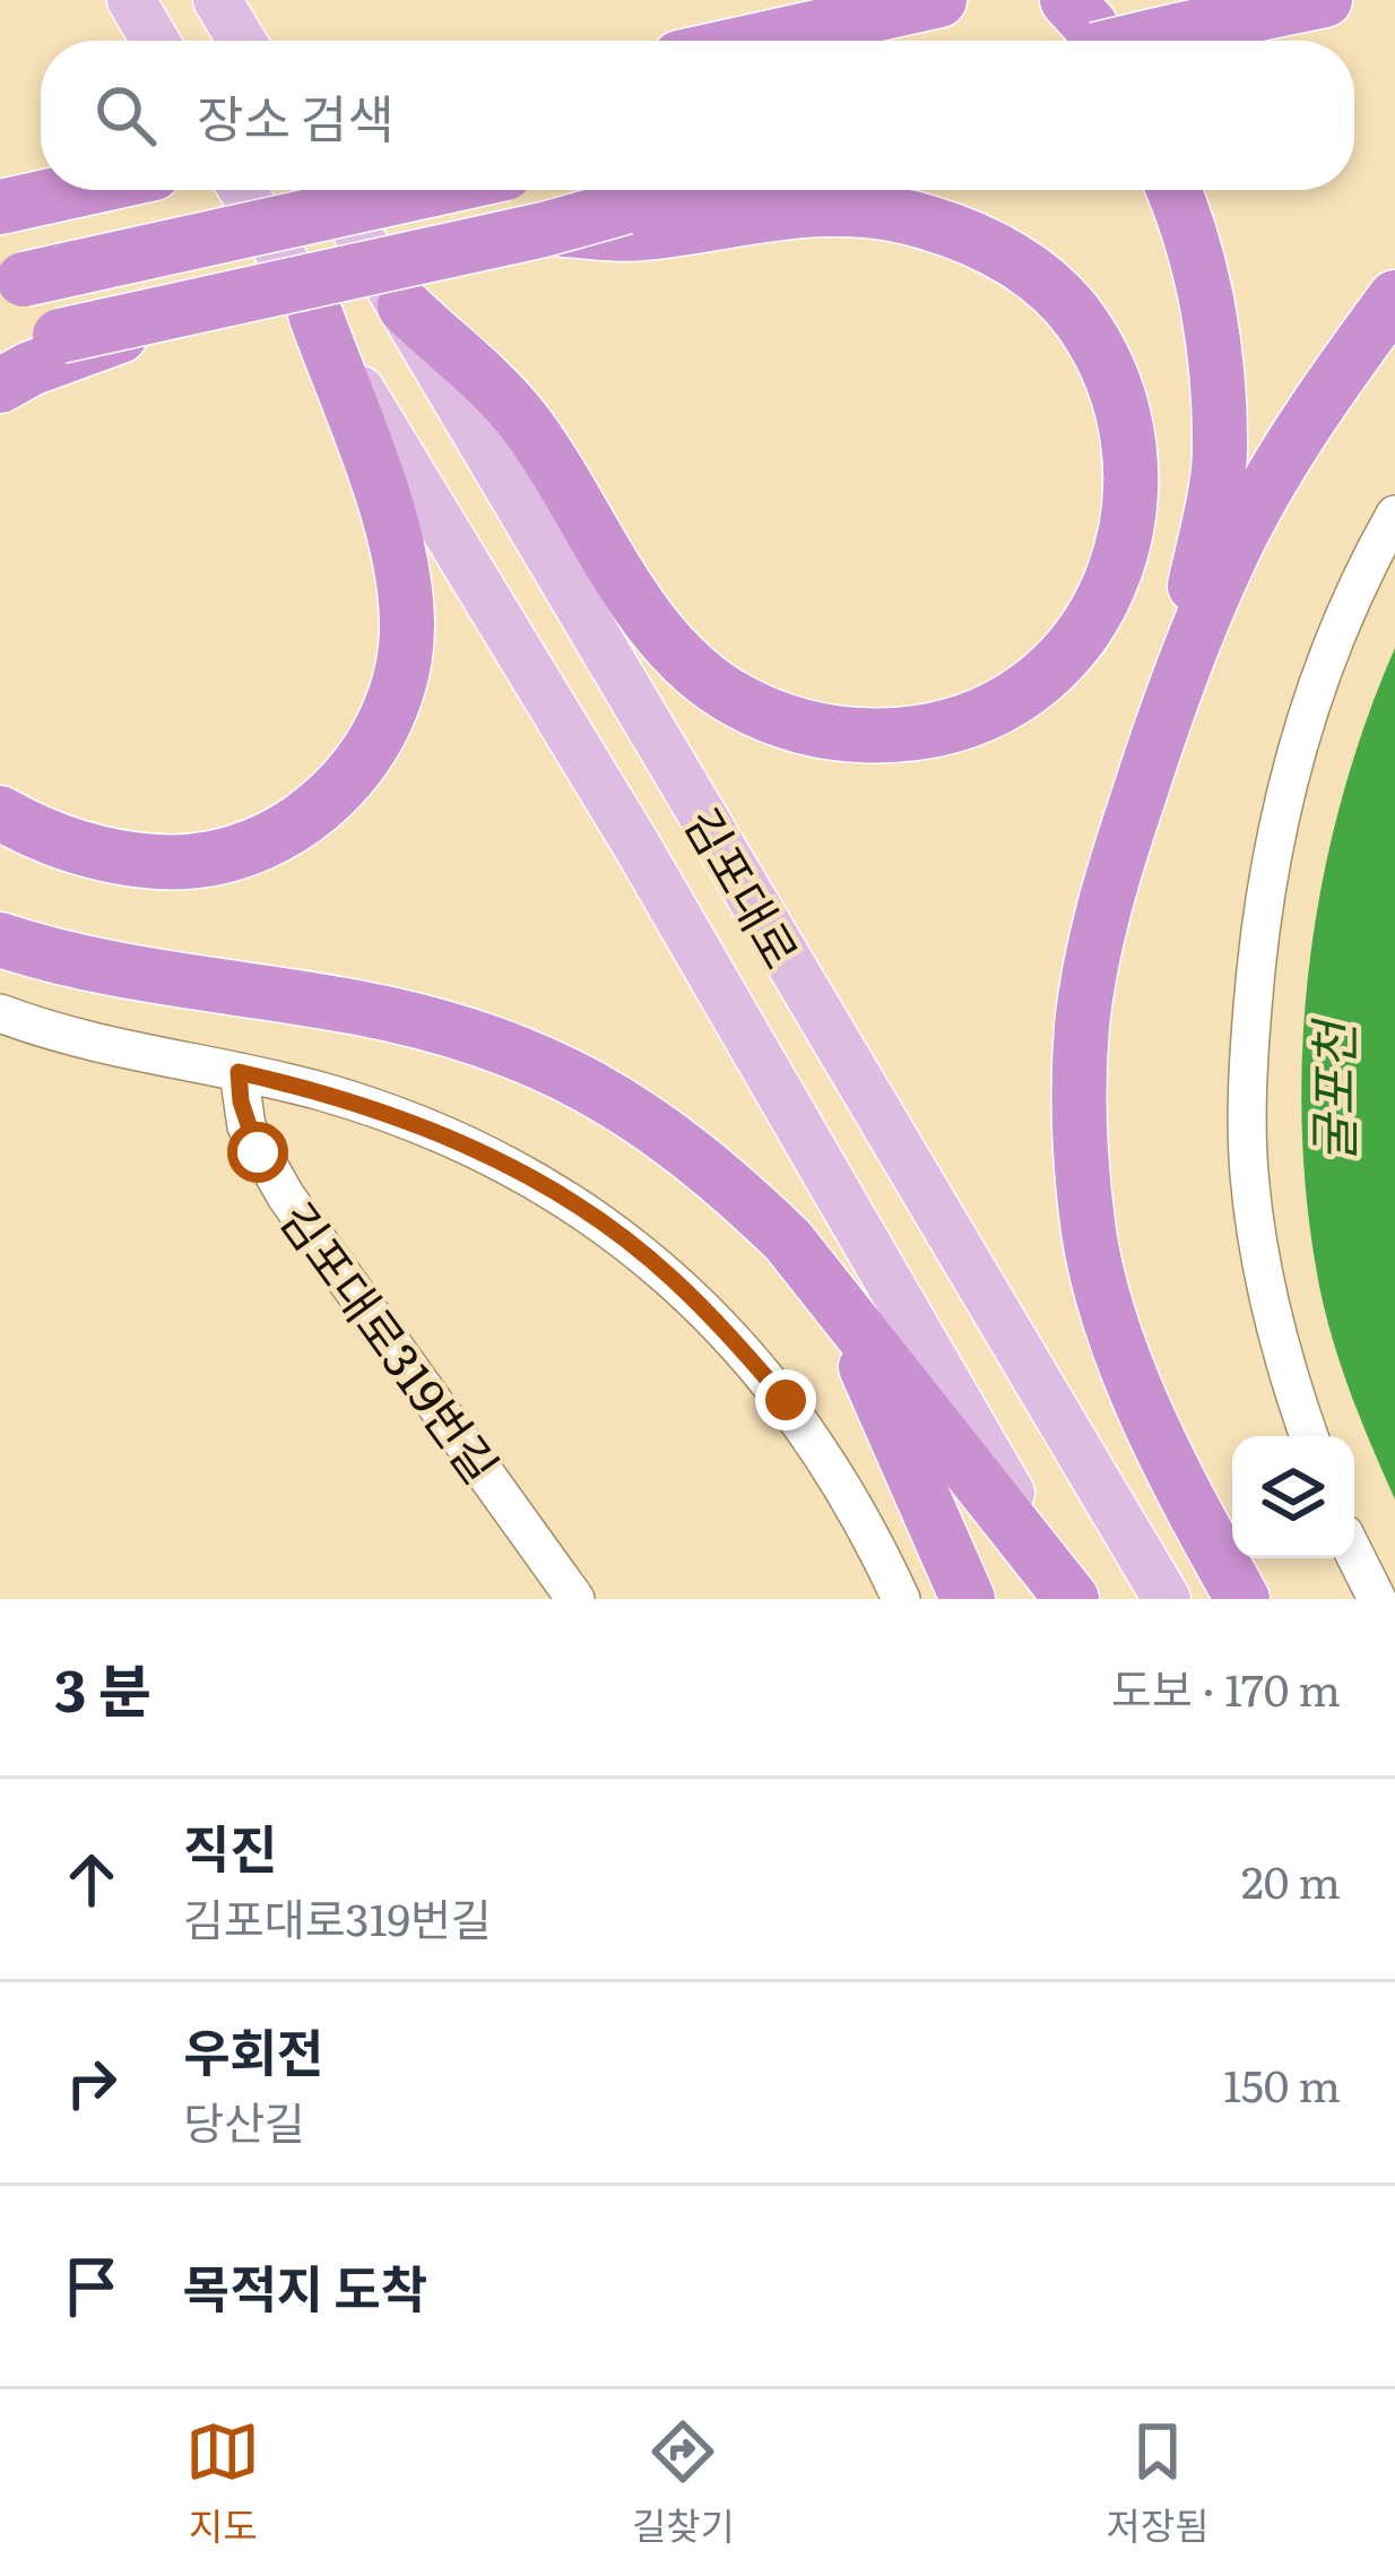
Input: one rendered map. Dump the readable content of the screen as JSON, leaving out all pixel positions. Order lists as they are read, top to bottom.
{
  "streets": {
    "main road": ["김포대로"],
    "lane": ["김포대로319번길"]
  },
  "water": ["굴포천"],
  "page": {
    "search": "장소 검색",
    "heading": ["3 분", "도보 · 170 m"],
    "list": [
      ["직진", "김포대로319번길", "20 m"],
      ["우회전", "당산길", "150 m"],
      "목적지 도착"
    ],
    "nav": ["지도", "길찾기", "저장됨"]
  }
}
